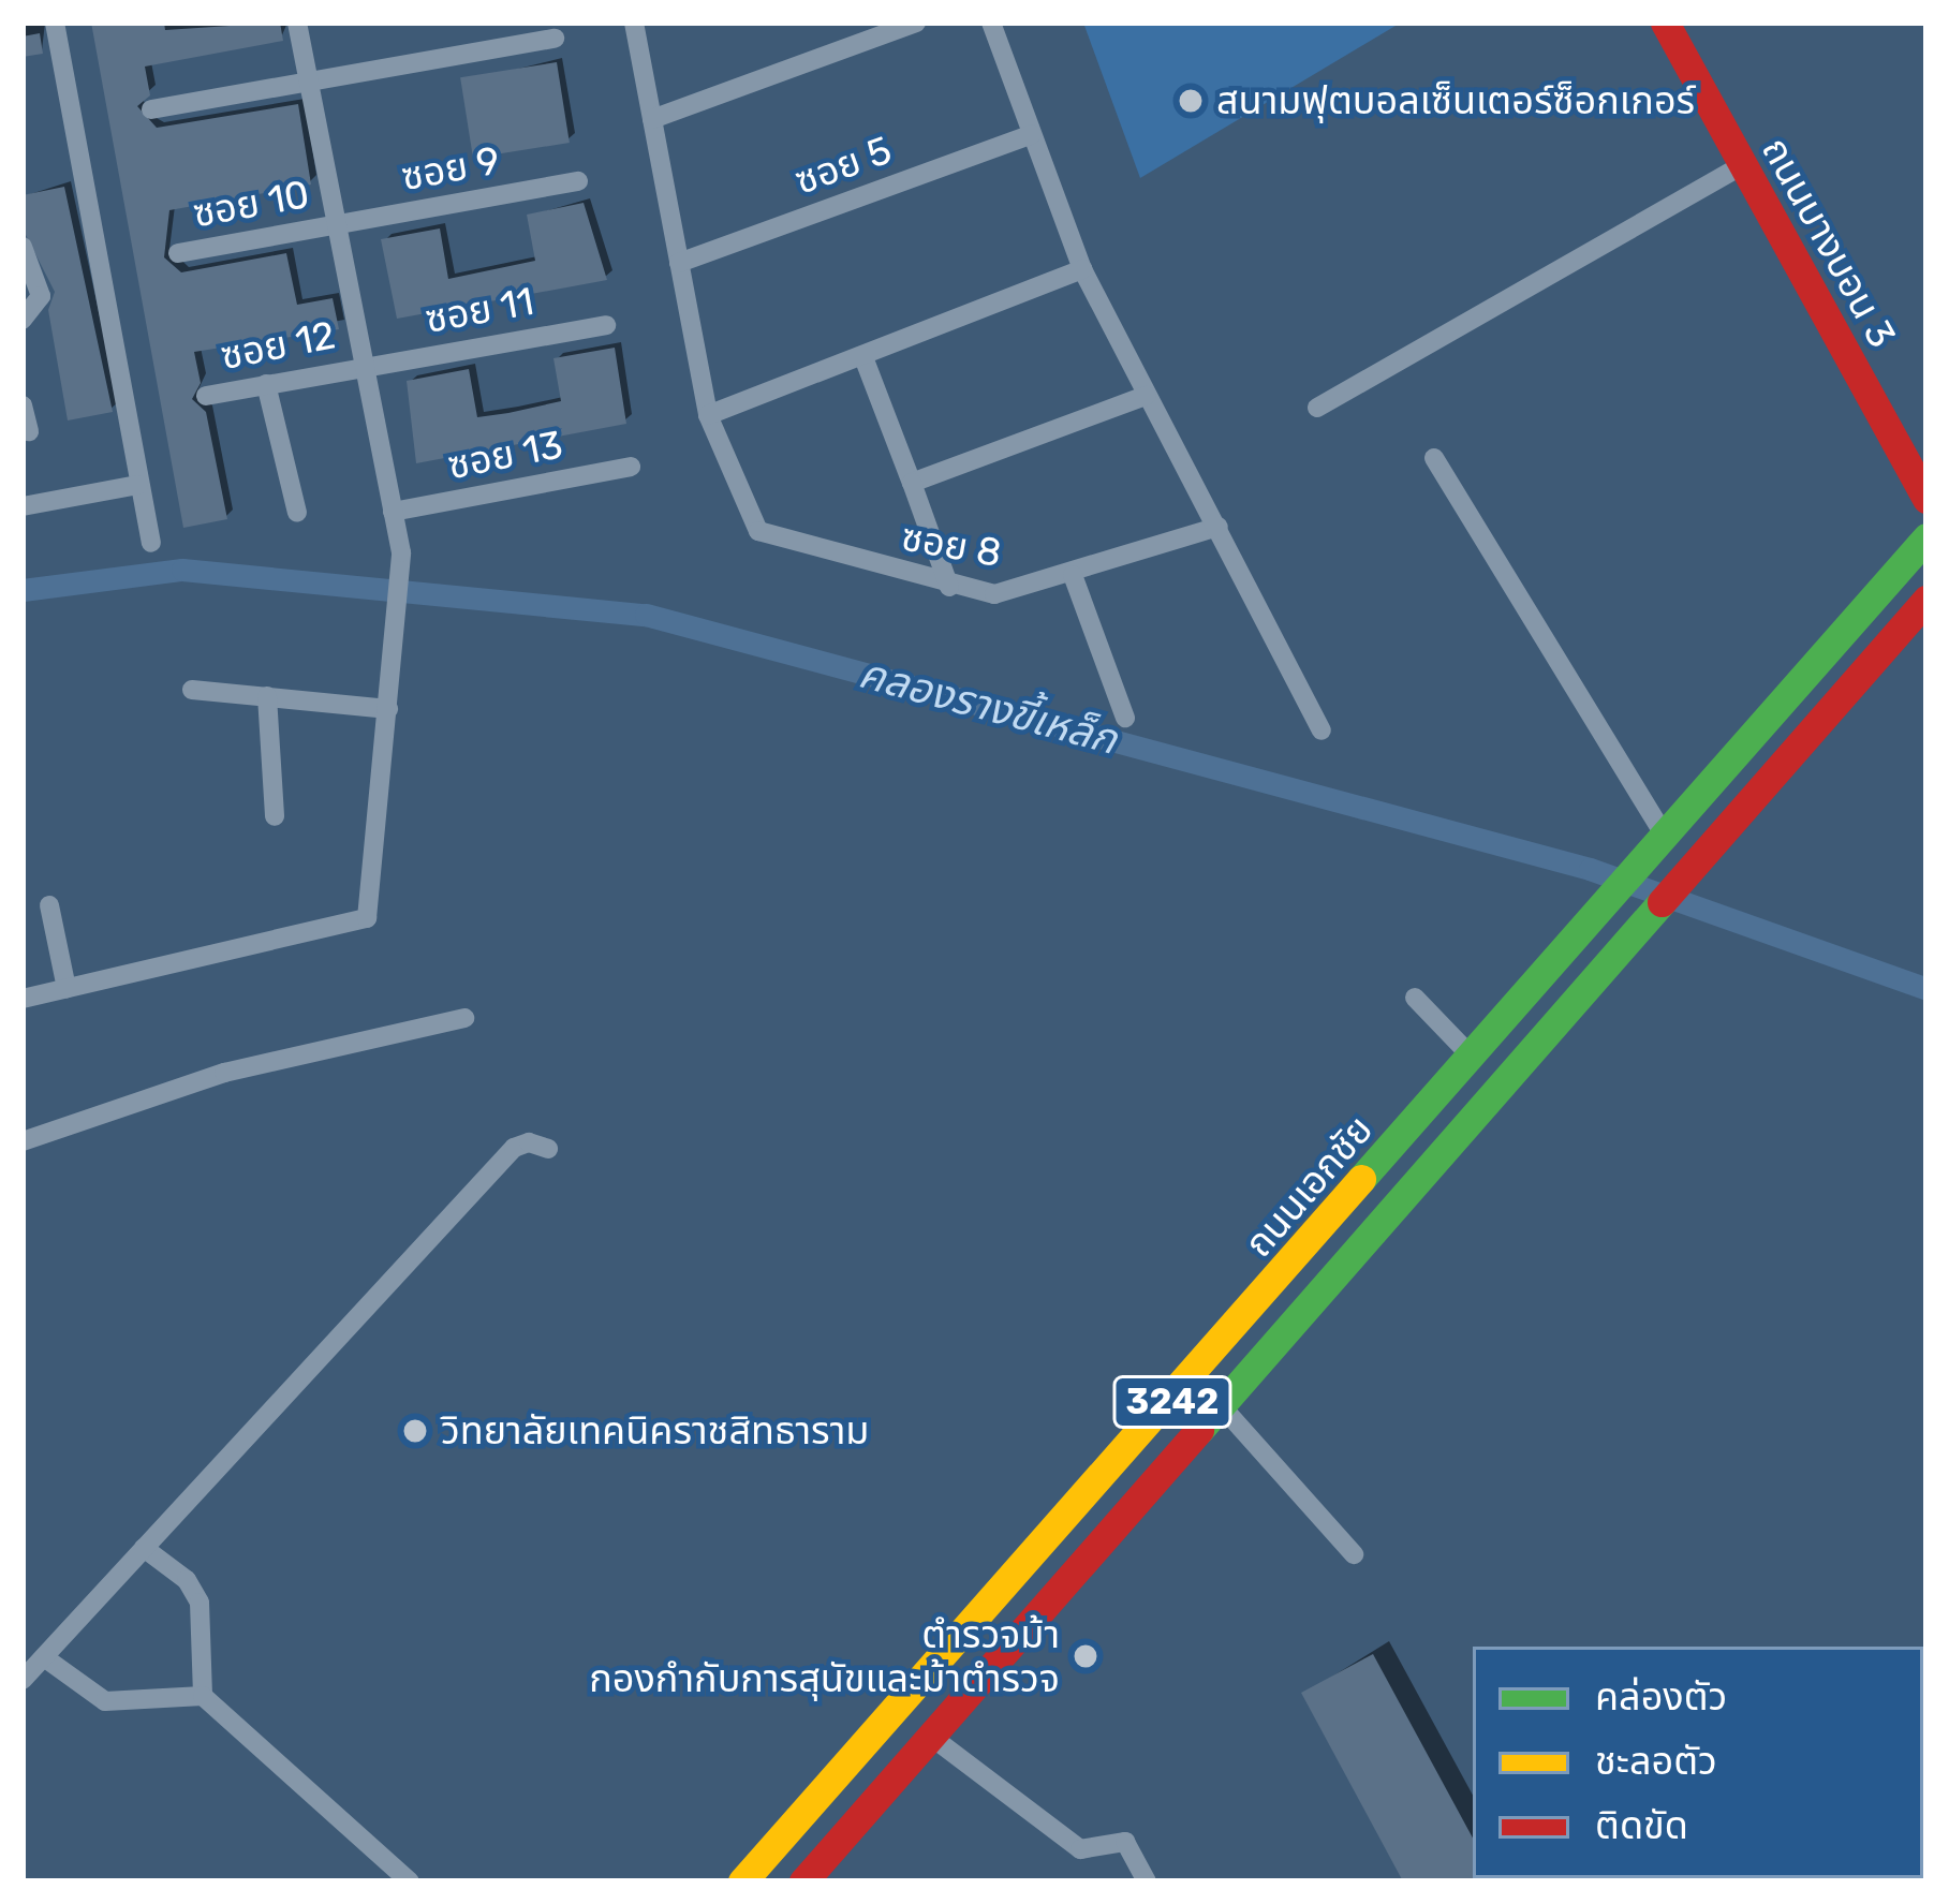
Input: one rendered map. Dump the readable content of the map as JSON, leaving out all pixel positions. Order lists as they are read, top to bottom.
{
  "streets": {
    "main road": ["ถนนบางบอน 3", "ถนนเอกชัย", "3242"],
    "street": [
      "ซอย 5",
      "ซอย 9",
      "ซอย 10",
      "ซอย 11",
      "ซอย 12",
      "ซอย 13",
      "ซอย 8"
    ]
  },
  "crossings": [
    ["ซอย 9", "ซอย 10"],
    ["ซอย 11", "ซอย 12"]
  ],
  "water": ["คลองรางขี้เหล็ก"],
  "places": ["สนามฟุตบอลเซ็นเตอร์ซ็อกเกอร์", "วิทยาลัยเทคนิคราชสิทธาราม", "ตำรวจม้า กองกำกับการสุนัขและม้าตำรวจ"],
  "legend": ["คล่องตัว", "ชะลอตัว", "ติดขัด"]
}
